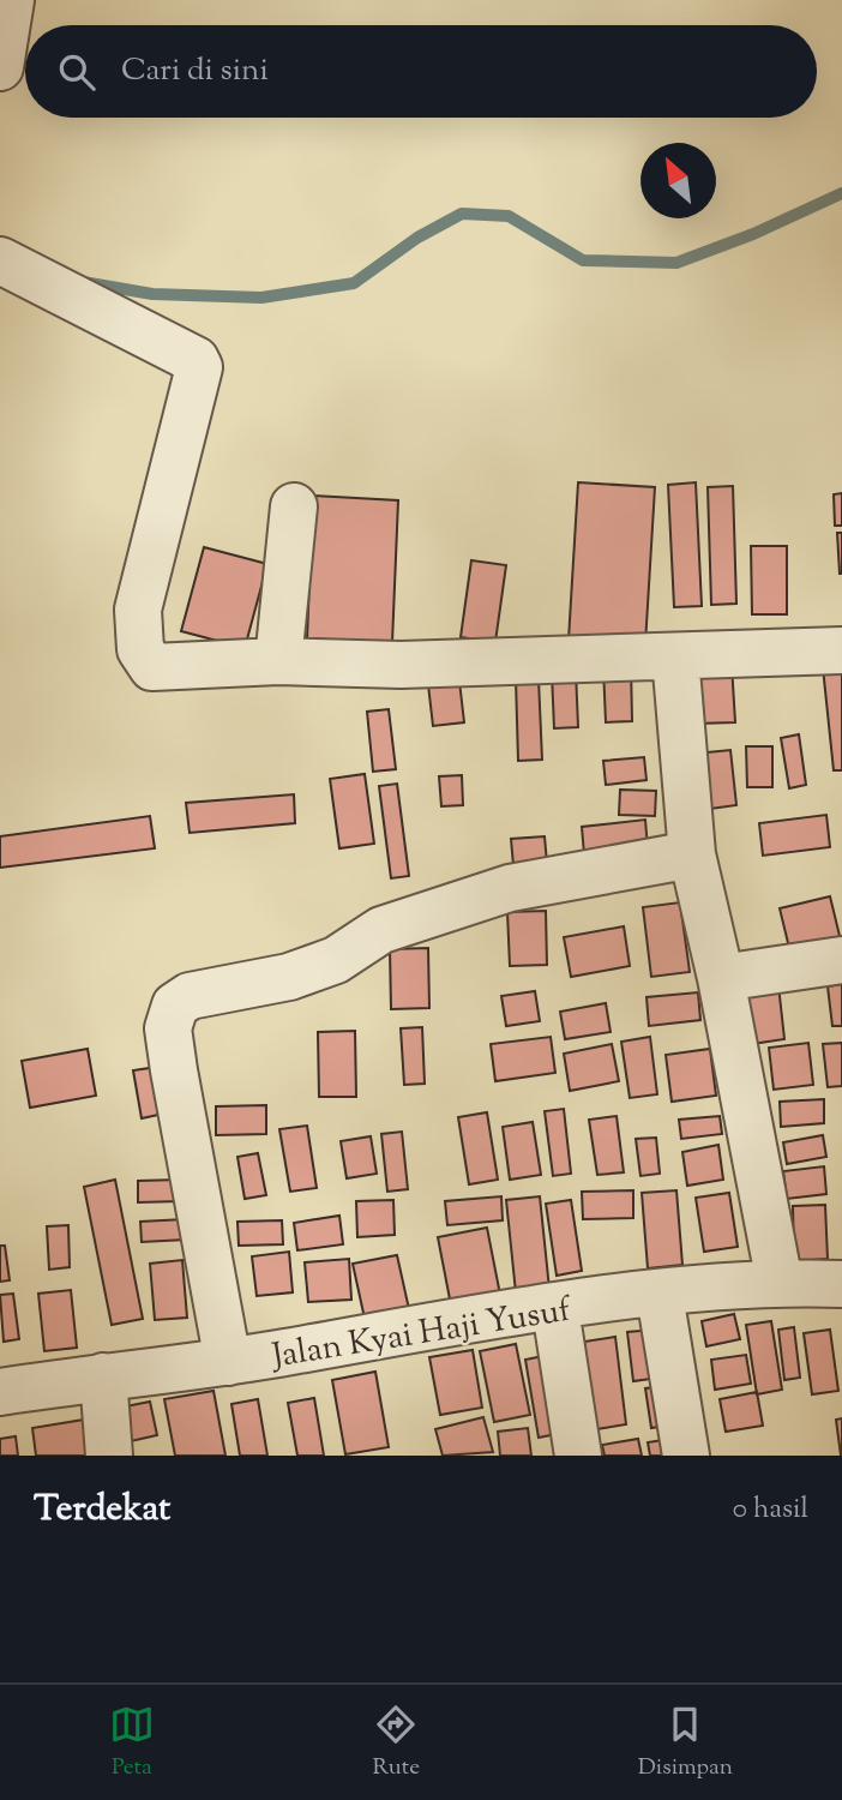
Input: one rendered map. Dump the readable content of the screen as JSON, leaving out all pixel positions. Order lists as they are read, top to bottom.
{
  "streets": {
    "street": ["Jalan Kyai Haji Yusuf"]
  },
  "north": "top left",
  "page": {
    "search": "Cari di sini",
    "heading": ["Terdekat", "0 hasil"],
    "nav": ["Peta", "Rute", "Disimpan"]
  }
}
